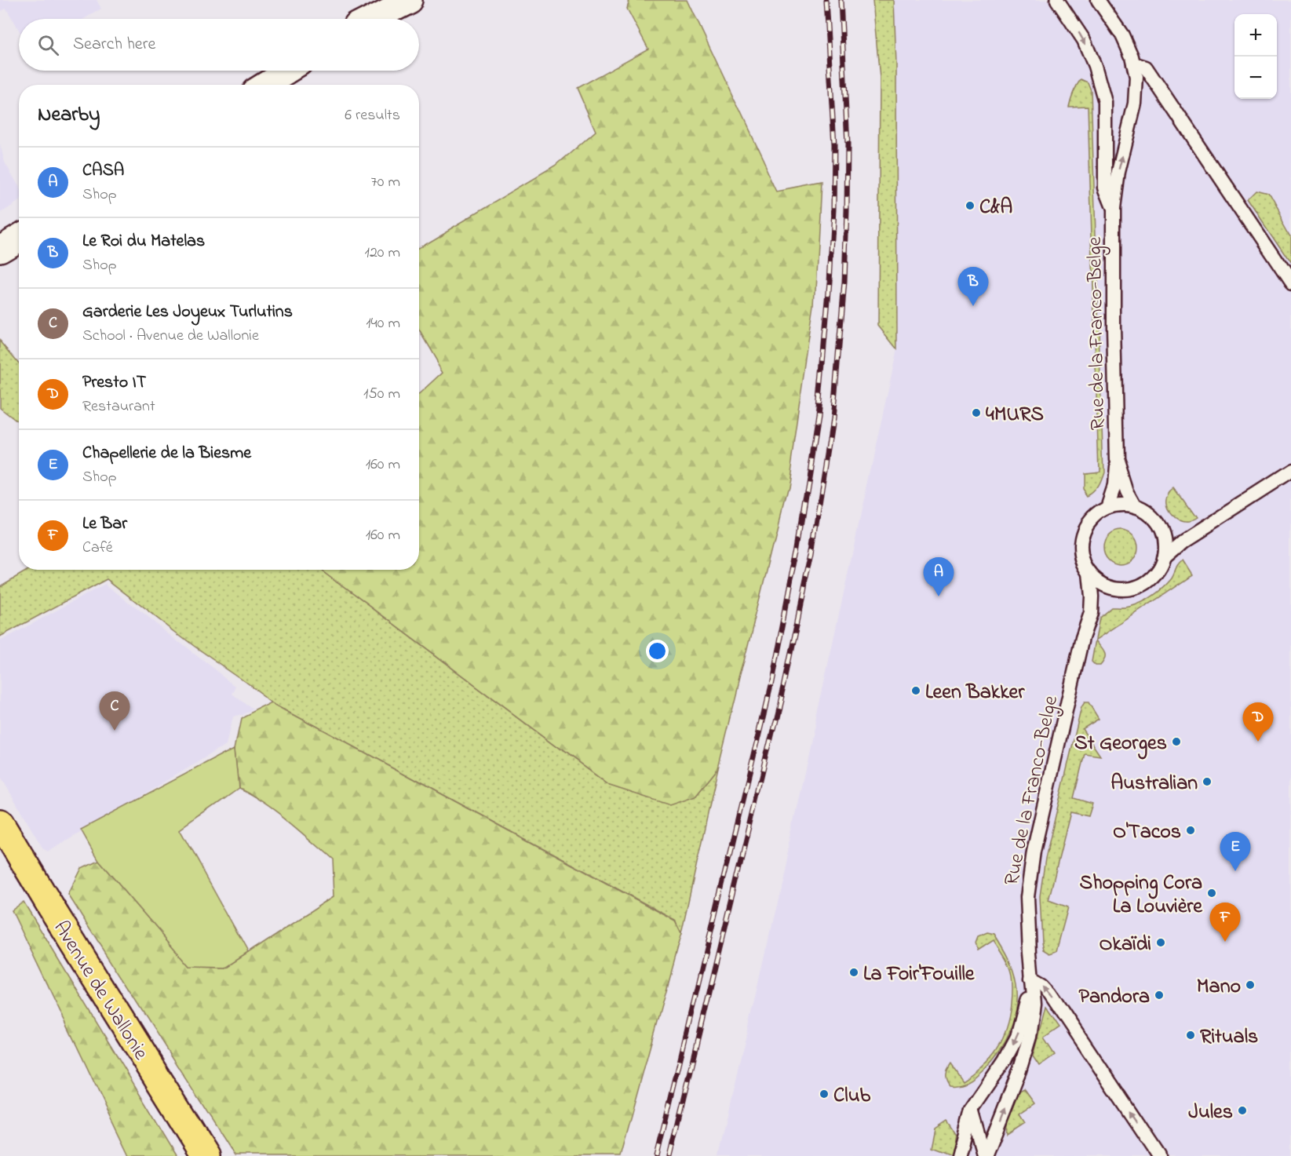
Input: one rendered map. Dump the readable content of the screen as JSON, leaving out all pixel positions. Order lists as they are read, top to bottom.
{
  "streets": {
    "main road": ["Avenue de Wallonie"],
    "lane": ["Rue de la Franco-Belge"]
  },
  "places": [
    "C&A",
    "4MURS",
    "Leen Bakker",
    "St Georges",
    "Australian",
    "O'Tacos",
    "Shopping Cora La Louvière",
    "Okaïdi",
    "La Foir'Fouille",
    "Mano",
    "Pandora",
    "Rituals",
    "Club",
    "Jules"
  ],
  "page": {
    "map_buttons": ["+", "−"],
    "search": "Search here",
    "heading": ["Nearby", "6 results"],
    "list": [
      {
        "mark": "A",
        "name": "CASA",
        "note": "Shop",
        "value": "70 m"
      },
      {
        "mark": "B",
        "name": "Le Roi du Matelas",
        "note": "Shop",
        "value": "120 m"
      },
      {
        "mark": "C",
        "name": "Garderie Les Joyeux Turlutins",
        "note": "School · Avenue de Wallonie",
        "value": "140 m"
      },
      {
        "mark": "D",
        "name": "Presto IT",
        "note": "Restaurant",
        "value": "150 m"
      },
      {
        "mark": "E",
        "name": "Chapellerie de la Biesme",
        "note": "Shop",
        "value": "160 m"
      },
      {
        "mark": "F",
        "name": "Le Bar",
        "note": "Café",
        "value": "160 m"
      }
    ],
    "pins": [
      "B",
      "A",
      "C",
      "D",
      "E",
      "F"
    ]
  }
}
